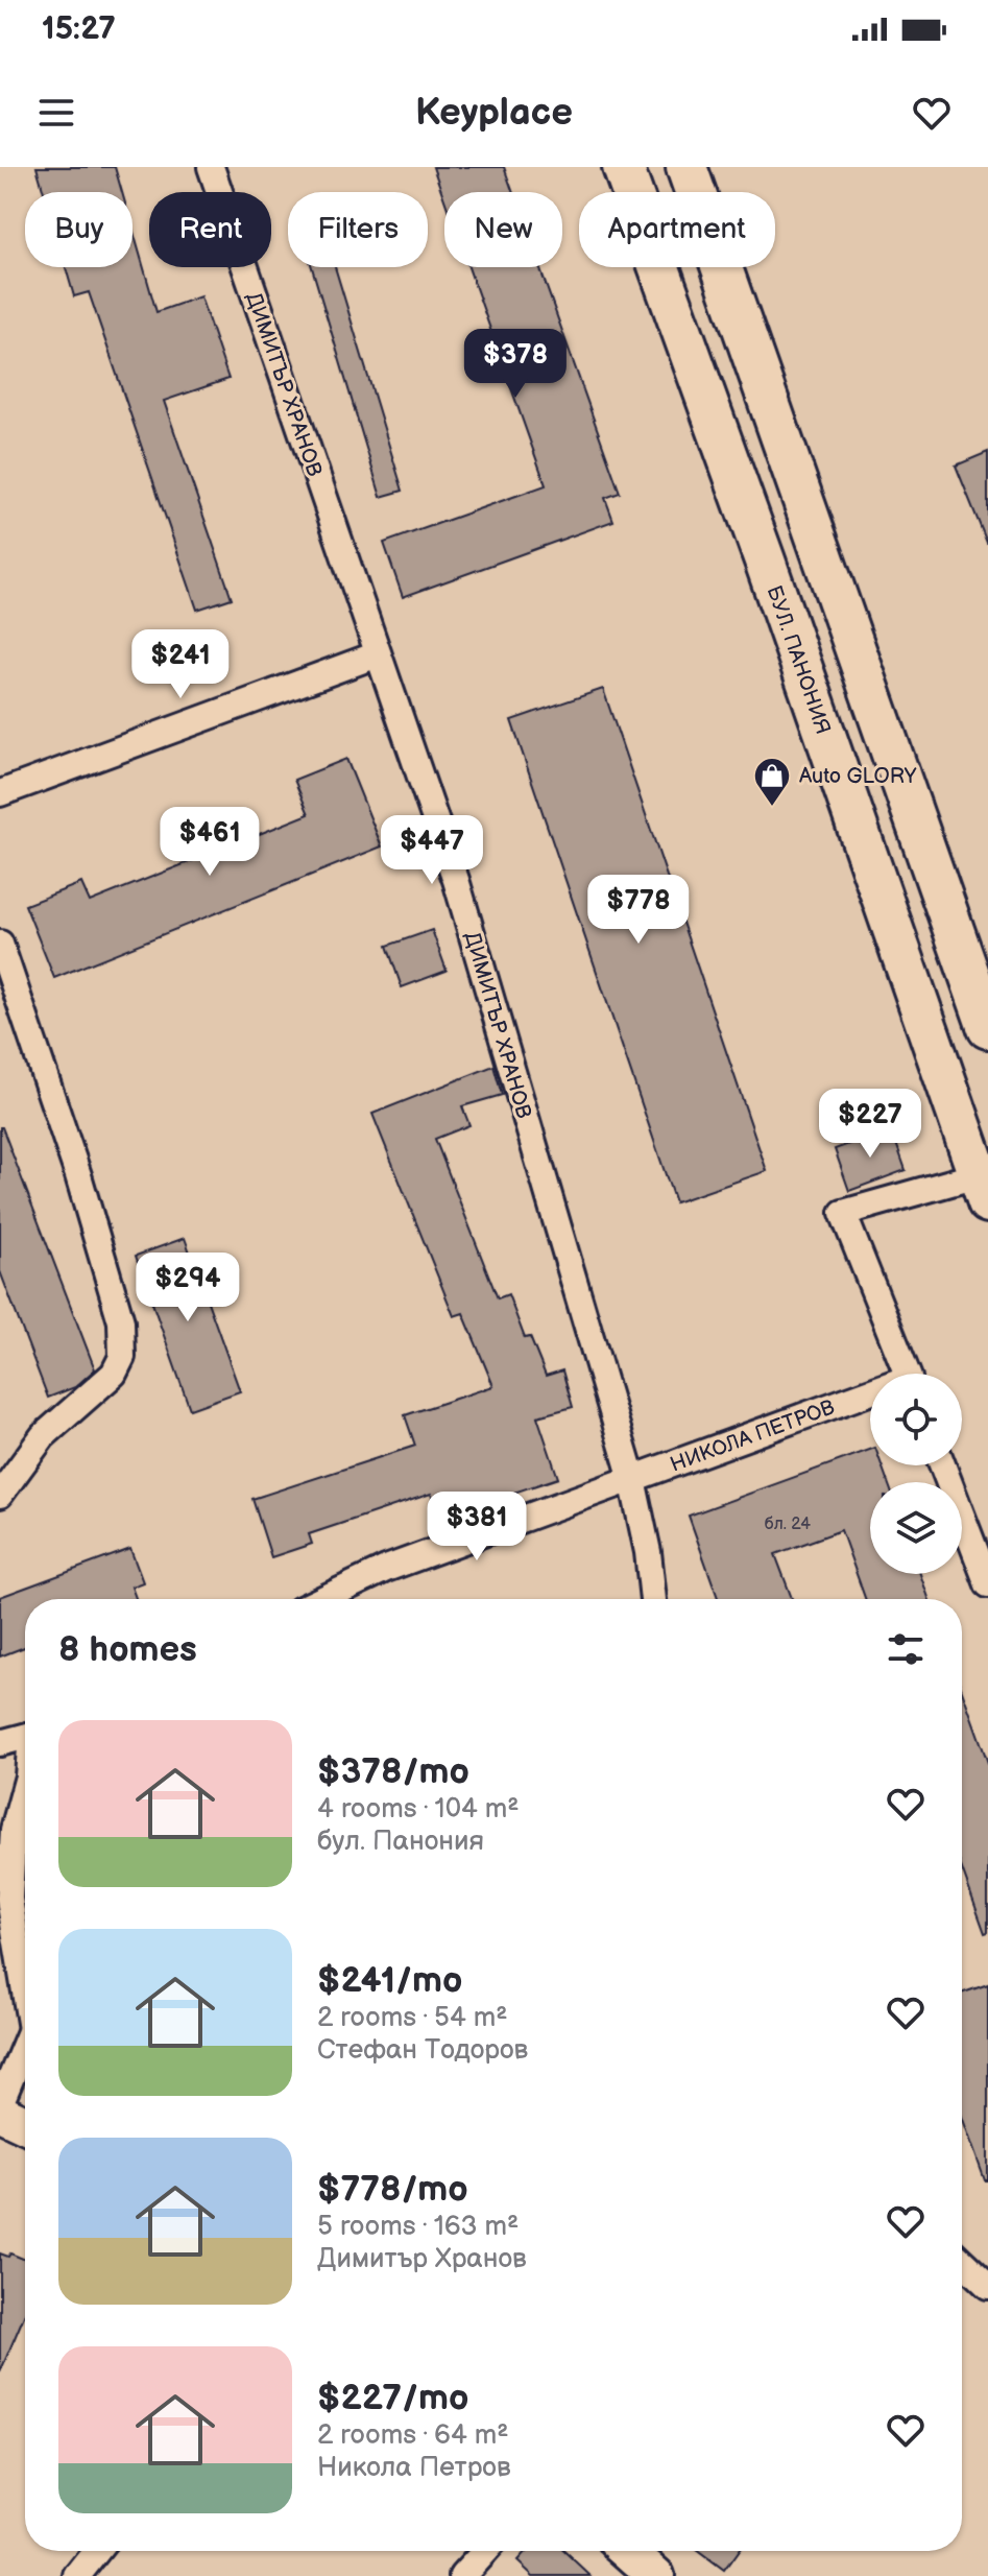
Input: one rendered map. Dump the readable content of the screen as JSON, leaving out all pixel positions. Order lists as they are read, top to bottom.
{
  "streets": {
    "main road": ["БУЛ. ПАНОНИЯ"],
    "street": ["ДИМИТЪР ХРАНОВ", "НИКОЛА ПЕТРОВ"]
  },
  "crossings": [
    ["ДИМИТЪР ХРАНОВ", "НИКОЛА ПЕТРОВ"],
    ["БУЛ. ПАНОНИЯ", "НИКОЛА ПЕТРОВ"]
  ],
  "places": {
    "shop": ["Auto GLORY"]
  },
  "house_numbers": ["бл. 24"],
  "page": {
    "status": "15:27",
    "header": "Keyplace",
    "chip": [
      "Buy",
      "Rent",
      "Filters",
      "New",
      "Apartment"
    ],
    "price": [
      "$378",
      "$241",
      "$461",
      "$447",
      "$778",
      "$227",
      "$294",
      "$381"
    ],
    "heading": "8 homes",
    "list": [
      {
        "name": "$378/mo",
        "note": "4 rooms · 104 m² · бул. Панония"
      },
      {
        "name": "$241/mo",
        "note": "2 rooms · 54 m² · Стефан Тодоров"
      },
      {
        "name": "$778/mo",
        "note": "5 rooms · 163 m² · Димитър Хранов"
      },
      {
        "name": "$227/mo",
        "note": "2 rooms · 64 m² · Никола Петров"
      }
    ]
  }
}
